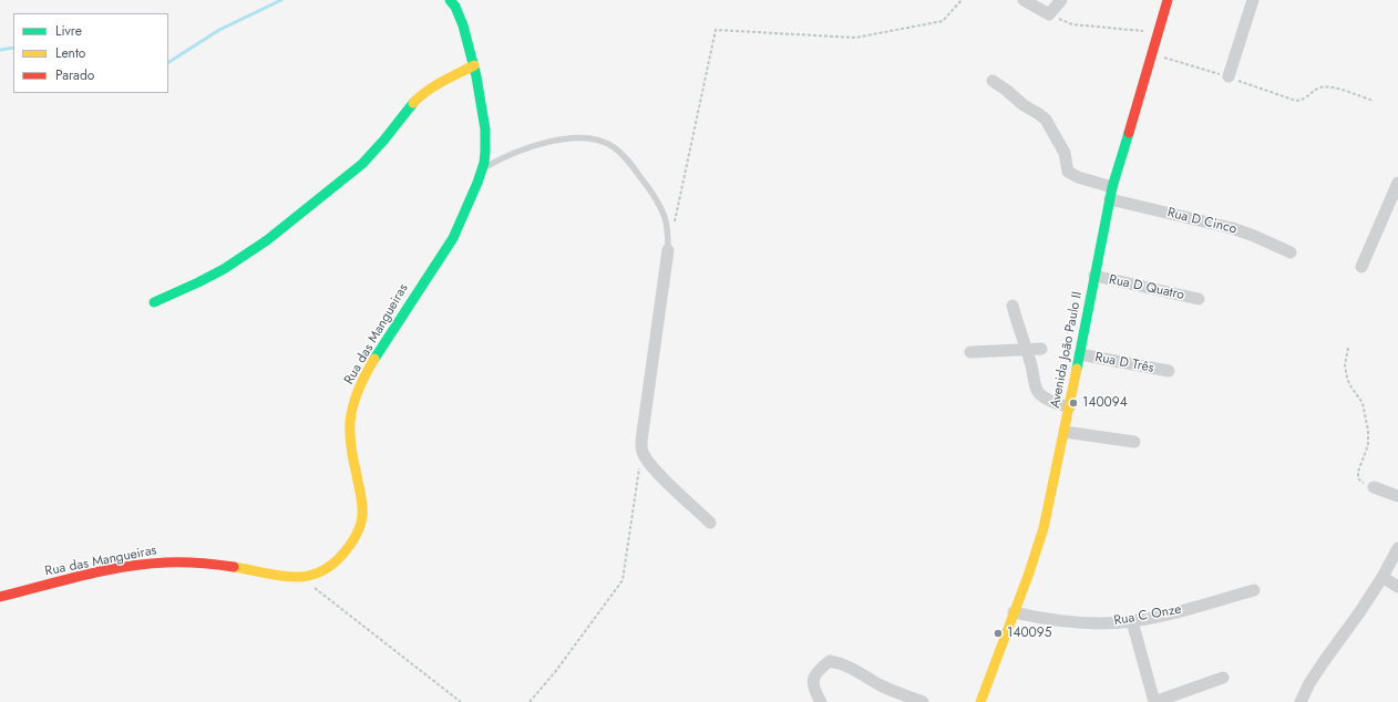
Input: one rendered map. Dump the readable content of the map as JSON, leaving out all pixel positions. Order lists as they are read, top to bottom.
{
  "streets": {
    "street": [
      "Rua D Cinco",
      "Rua D Quatro",
      "Rua das Mangueiras",
      "Avenida João Paulo II",
      "Rua D Três",
      "Rua C Onze"
    ]
  },
  "crossings": [
    ["Rua D Cinco", "Avenida João Paulo II"],
    ["Rua D Quatro", "Avenida João Paulo II"],
    ["Avenida João Paulo II", "Rua D Três"],
    ["Avenida João Paulo II", "Rua C Onze"]
  ],
  "places": ["140094", "140095"],
  "legend": ["Livre", "Lento", "Parado"]
}
